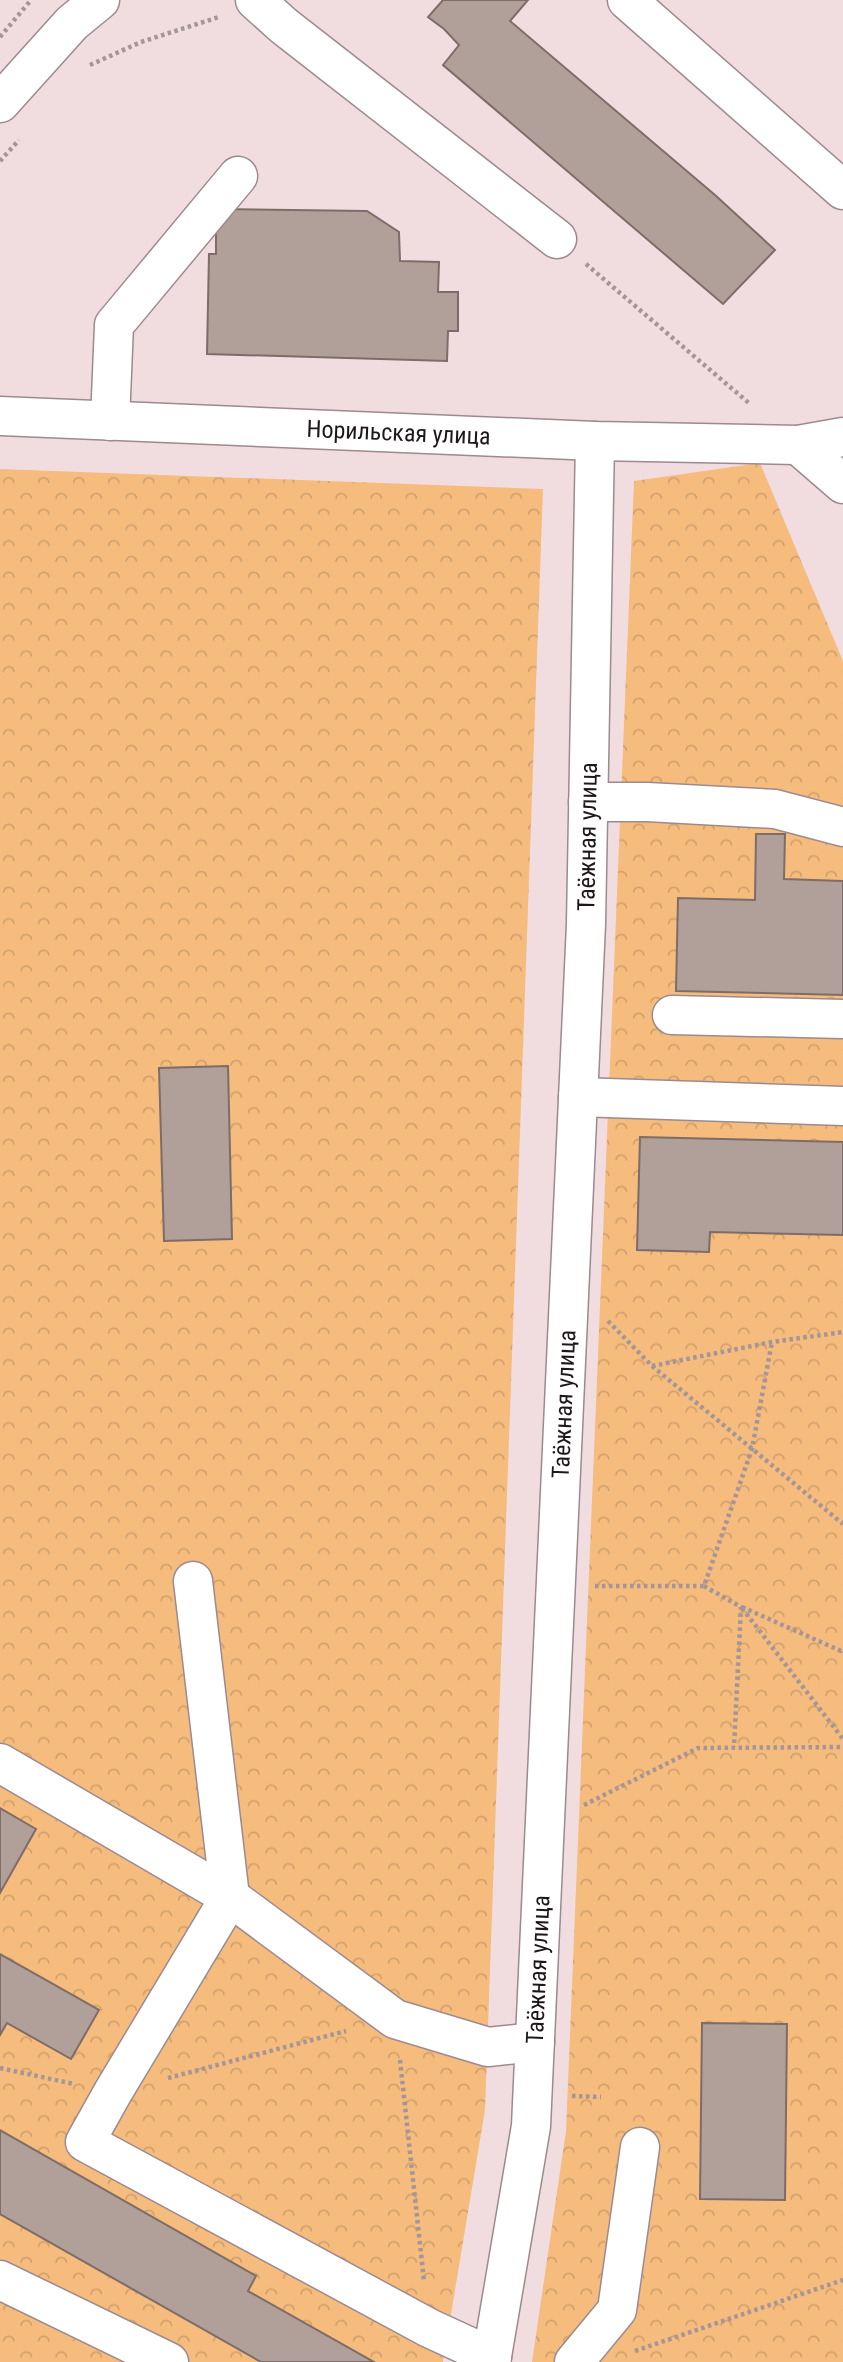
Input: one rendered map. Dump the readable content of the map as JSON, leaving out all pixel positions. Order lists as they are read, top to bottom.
{
  "streets": {
    "street": ["Норильская улица", "Таёжная улица"]
  },
  "crossings": [
    ["Норильская улица", "Таёжная улица"]
  ]
}
